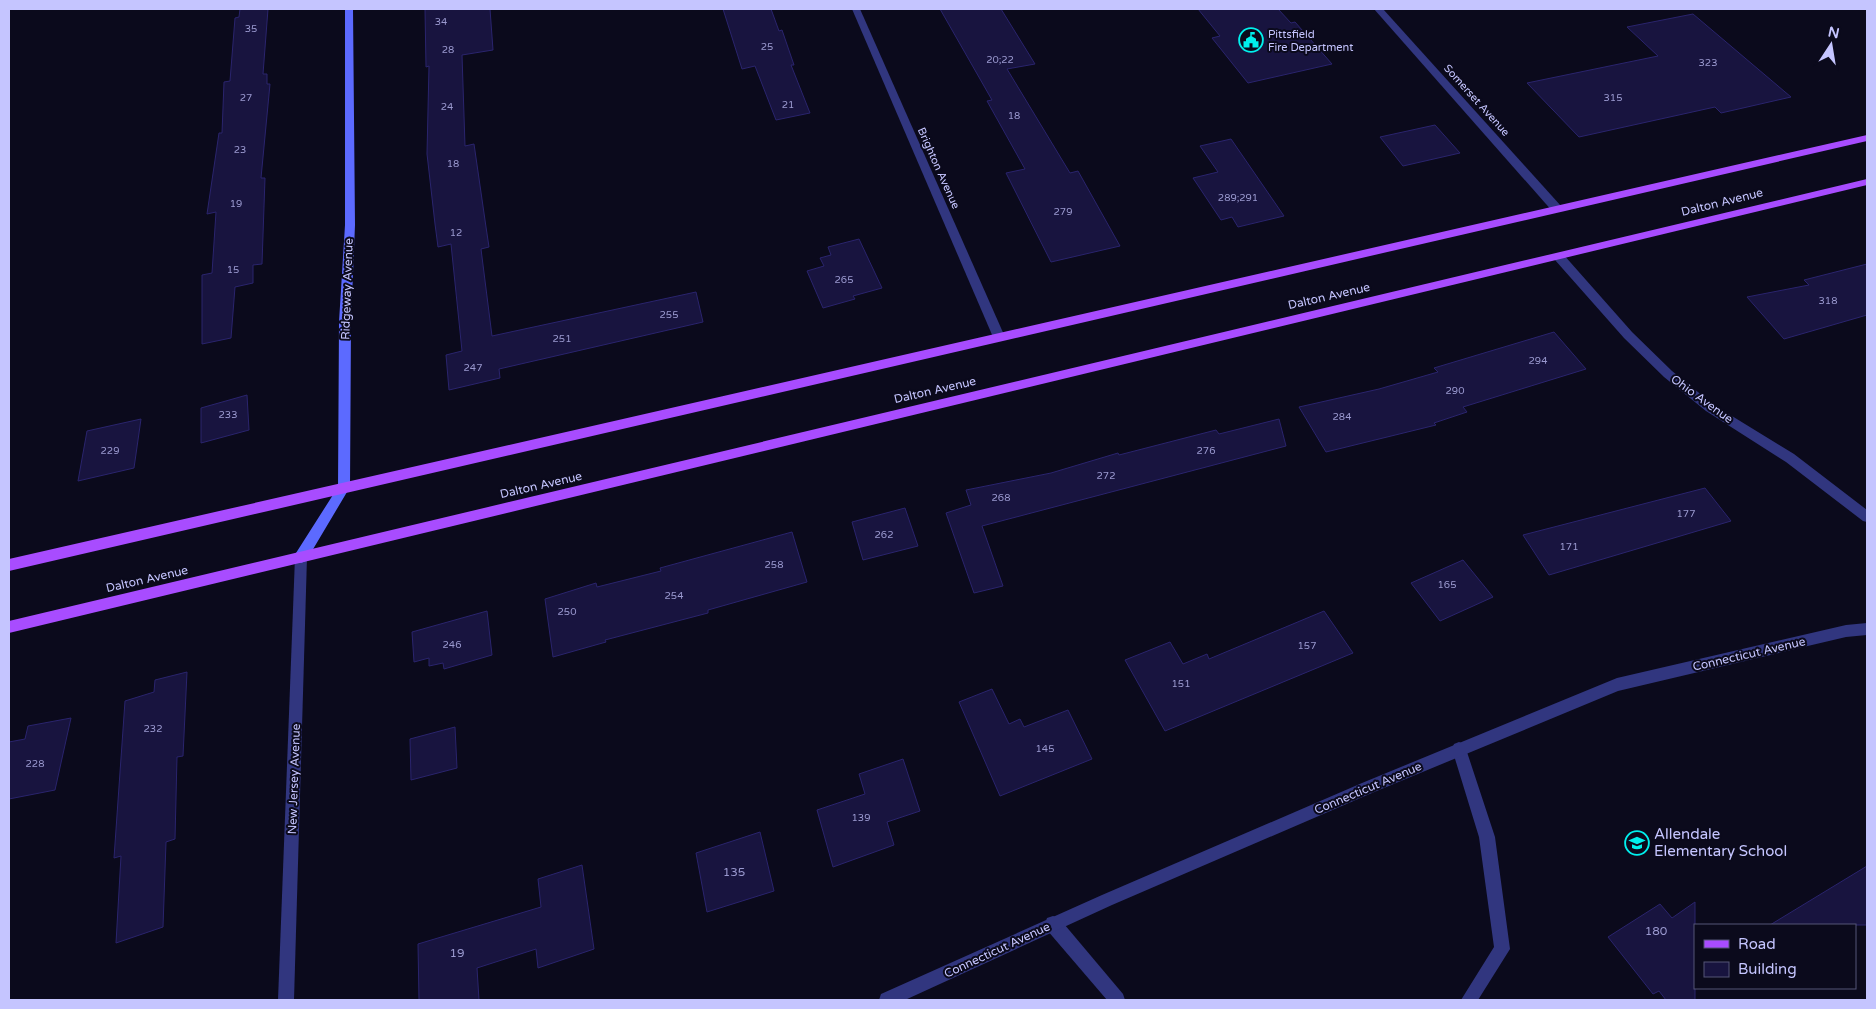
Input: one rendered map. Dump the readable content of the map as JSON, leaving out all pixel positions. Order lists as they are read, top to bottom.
{
  "streets": {
    "main road": ["Dalton Avenue"],
    "street": [
      "Somerset Avenue",
      "Brighton Avenue",
      "Ridgeway Avenue",
      "Ohio Avenue",
      "Connecticut Avenue",
      "New Jersey Avenue"
    ]
  },
  "crossings": [
    ["Dalton Avenue", "Ridgeway Avenue"],
    ["Dalton Avenue", "Ohio Avenue"],
    ["Dalton Avenue", "New Jersey Avenue"],
    ["Ridgeway Avenue", "New Jersey Avenue"]
  ],
  "places": {
    "public building": ["Pittsfield Fire Department"],
    "school or university": ["Allendale Elementary School"]
  },
  "house_numbers": [
    "34",
    "35",
    "25",
    "28",
    "20;22",
    "323",
    "27",
    "315",
    "21",
    "24",
    "18",
    "23",
    "18",
    "289;291",
    "19",
    "279",
    "12",
    "15",
    "265",
    "318",
    "255",
    "251",
    "294",
    "247",
    "290",
    "233",
    "284",
    "229",
    "276",
    "272",
    "268",
    "177",
    "262",
    "171",
    "258",
    "165",
    "254",
    "250",
    "246",
    "157",
    "151",
    "232",
    "145",
    "228",
    "139",
    "135",
    "180",
    "19"
  ],
  "legend": ["Road", "Building"],
  "north": "top"
}
